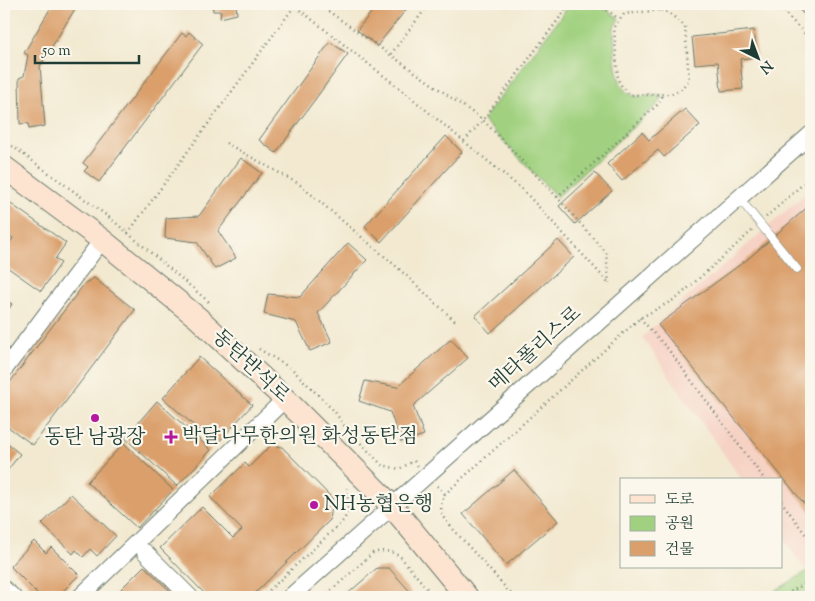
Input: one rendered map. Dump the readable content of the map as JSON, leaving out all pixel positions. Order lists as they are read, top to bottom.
{
  "streets": {
    "street": ["메타폴리스로", "동탄반석로"]
  },
  "crossings": [
    ["메타폴리스로", "동탄반석로"]
  ],
  "places": {
    "other": ["동탄 남광장", "NH농협은행"],
    "health": ["박달나무한의원 화성동탄점"]
  },
  "legend": ["도로", "공원", "건물"],
  "scale_bar": "50 m",
  "north": "bottom right"
}
